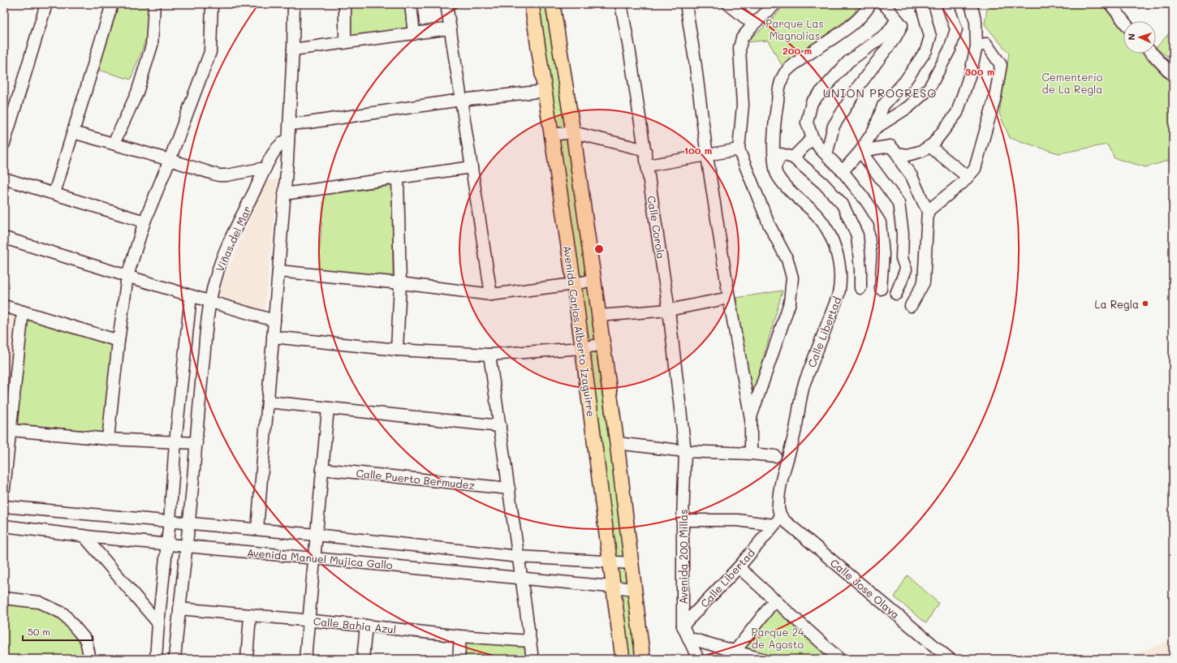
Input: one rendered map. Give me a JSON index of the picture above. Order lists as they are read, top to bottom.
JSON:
{
  "streets": {
    "main road": ["Avenida Carlos Alberto Izaguirre"],
    "street": [
      "Calle Corola",
      "Viñas del Mar",
      "Calle Libertad",
      "Calle Puerto Bermudez",
      "Avenida 200 Millas",
      "Avenida Manuel Mujica Gallo",
      "Calle Jose Olaya",
      "Calle Bahia Azul"
    ]
  },
  "crossings": [
    ["Calle Corola", "Avenida 200 Millas"],
    ["Viñas del Mar", "Avenida Manuel Mujica Gallo"],
    ["Viñas del Mar", "Calle Bahia Azul"],
    ["Avenida Carlos Alberto Izaguirre", "Avenida Manuel Mujica Gallo"],
    ["Calle Libertad", "Avenida 200 Millas"],
    ["Calle Libertad", "Calle Jose Olaya"]
  ],
  "districts": ["UNION PROGRESO"],
  "parks": ["Parque Las Magnolias", "Cementerio de La Regla", "Parque 24 de Agosto"],
  "places": ["La Regla"],
  "scale_bar": "50 m",
  "north": "left",
  "rings": ["200 m", "300 m", "100 m"]
}
